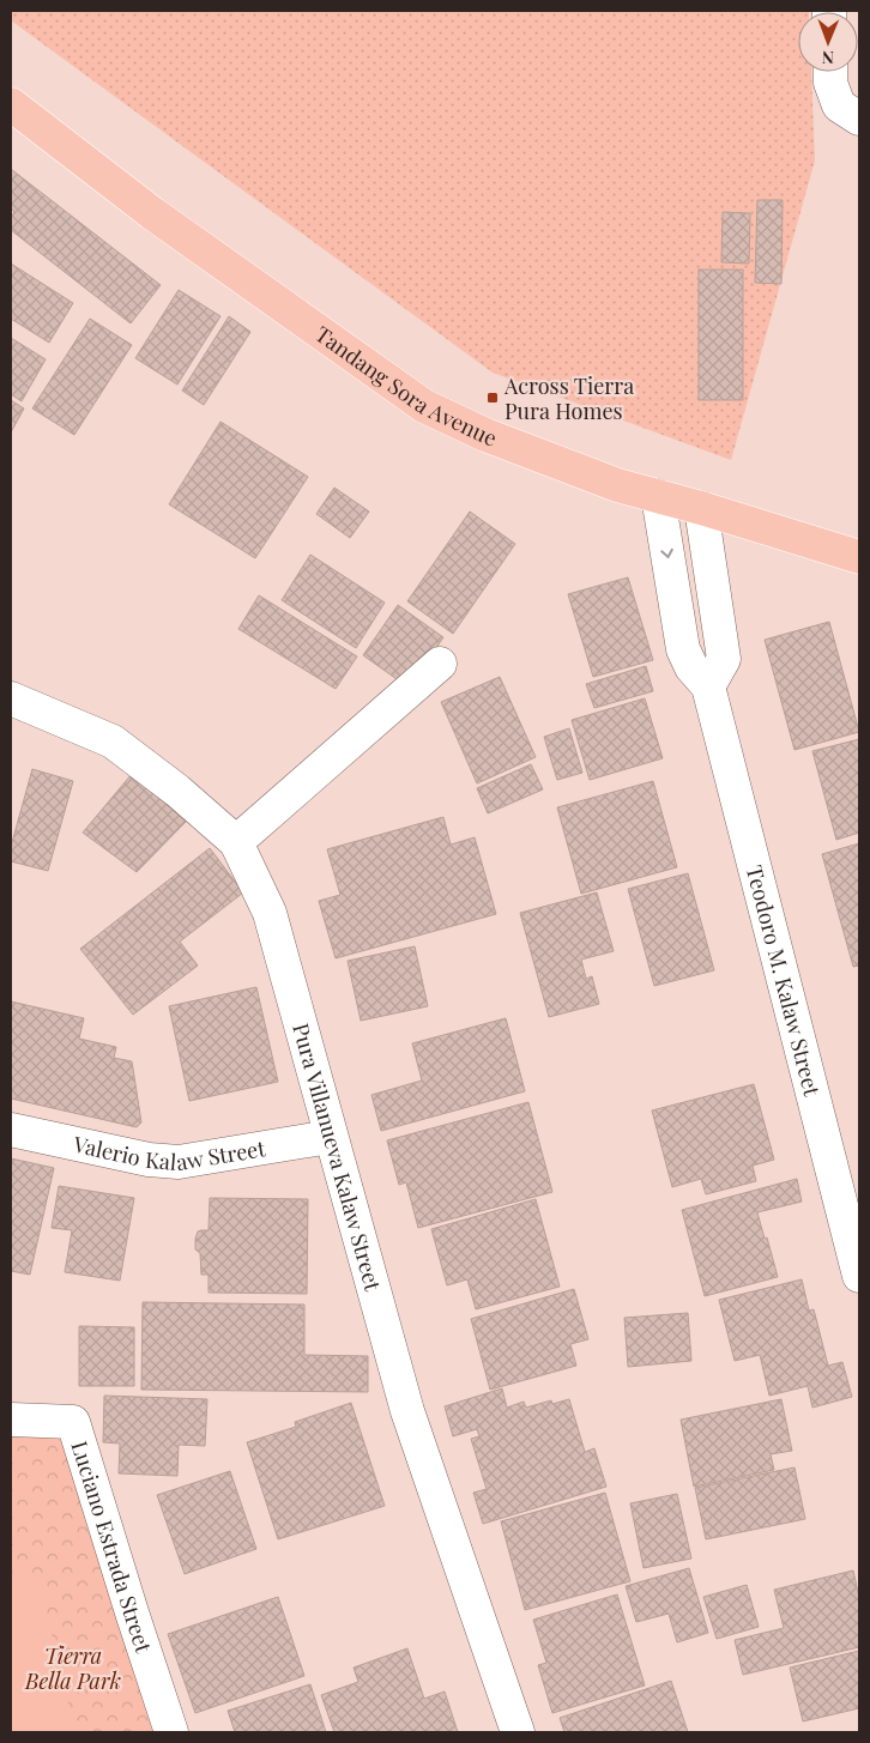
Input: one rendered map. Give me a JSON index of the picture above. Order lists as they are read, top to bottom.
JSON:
{
  "streets": {
    "main road": ["Tandang Sora Avenue"],
    "street": [
      "Teodoro M. Kalaw Street",
      "Valerio Kalaw Street",
      "Pura Villanueva Kalaw Street",
      "Luciano Estrada Street"
    ]
  },
  "crossings": [
    ["Tandang Sora Avenue", "Teodoro M. Kalaw Street"],
    ["Valerio Kalaw Street", "Pura Villanueva Kalaw Street"]
  ],
  "parks": ["Tierra Bella Park"],
  "places": {
    "transit": ["Across Tierra Pura Homes"]
  },
  "north": "bottom"
}
